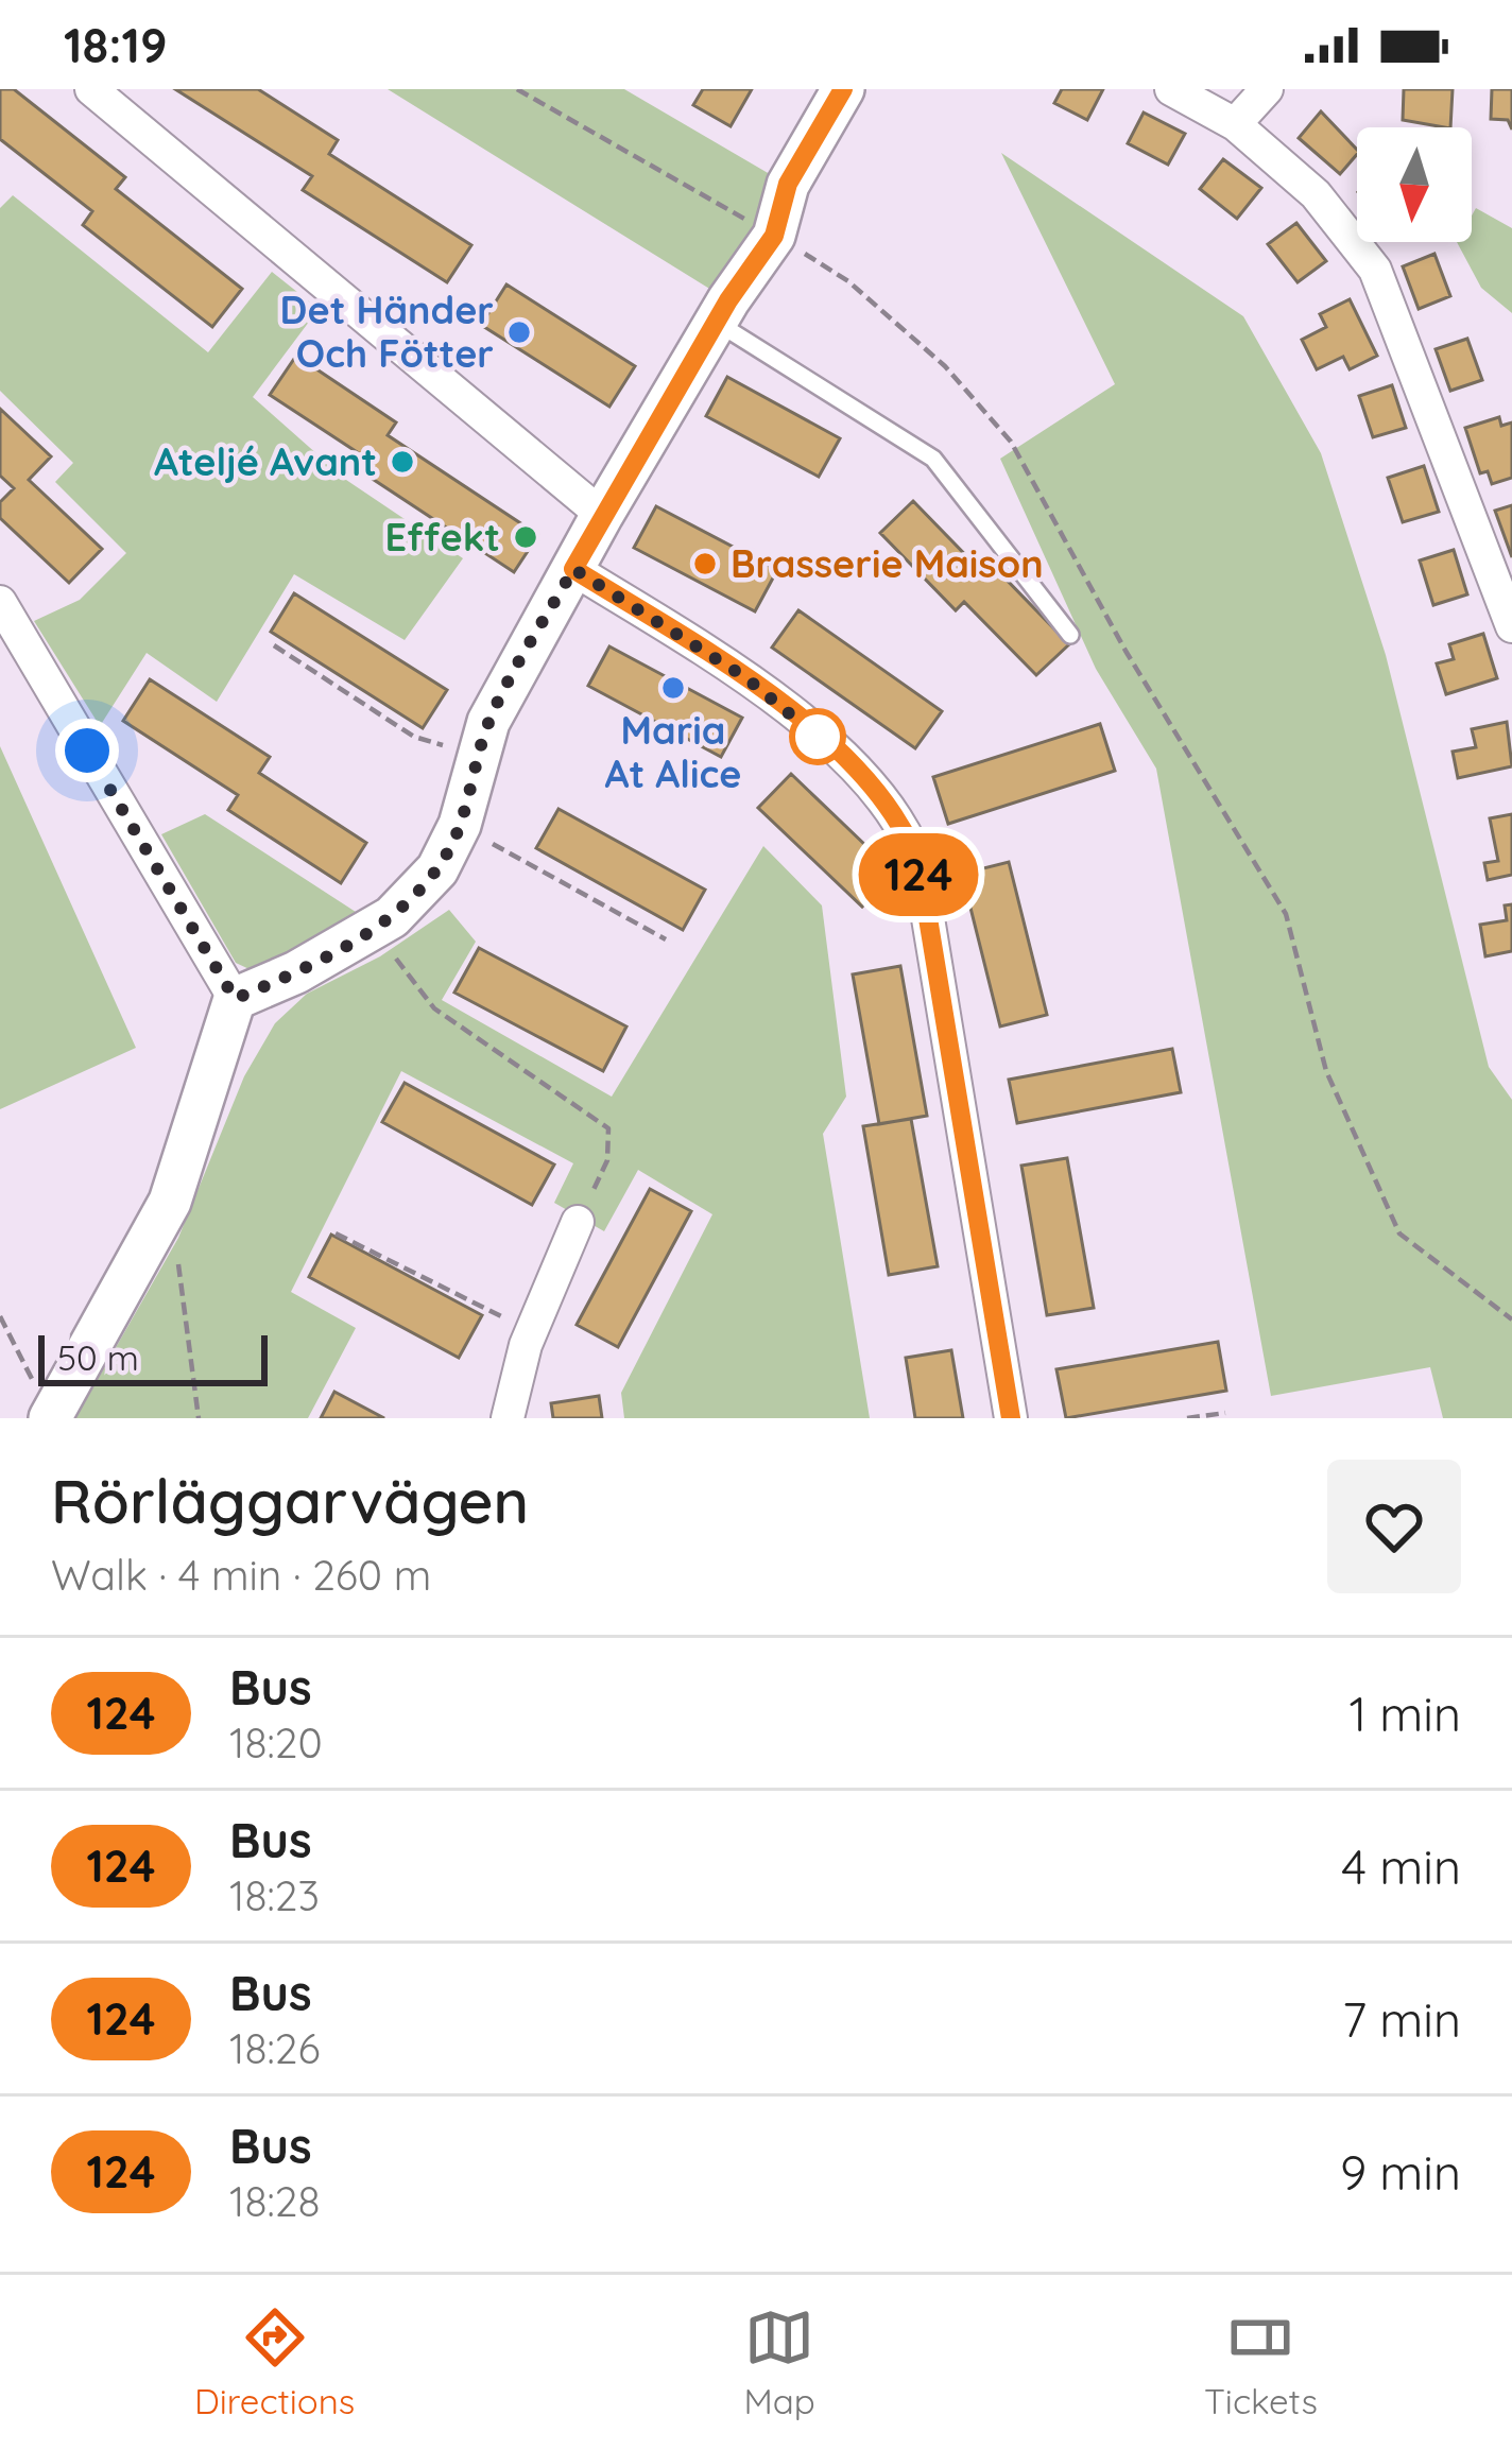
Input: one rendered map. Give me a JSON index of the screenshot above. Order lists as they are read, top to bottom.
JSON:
{
  "places": [
    "Det Händer Och Fötter",
    "Ateljé Avant",
    "Effekt",
    "Brasserie Maison",
    "Maria At Alice"
  ],
  "lines": ["bus line 124"],
  "scale_bar": "50 m",
  "north": "bottom",
  "page": {
    "status": "18:19",
    "on_map": "124",
    "scale": "50 m",
    "heading": ["Rörläggarvägen", "Walk · 4 min · 260 m"],
    "list": [
      {
        "mark": "124",
        "name": "Bus",
        "note": "18:20",
        "value": "1 min"
      },
      {
        "mark": "124",
        "name": "Bus",
        "note": "18:23",
        "value": "4 min"
      },
      {
        "mark": "124",
        "name": "Bus",
        "note": "18:26",
        "value": "7 min"
      },
      {
        "mark": "124",
        "name": "Bus",
        "note": "18:28",
        "value": "9 min"
      }
    ],
    "tabs": ["Directions", "Map", "Tickets"]
  }
}
